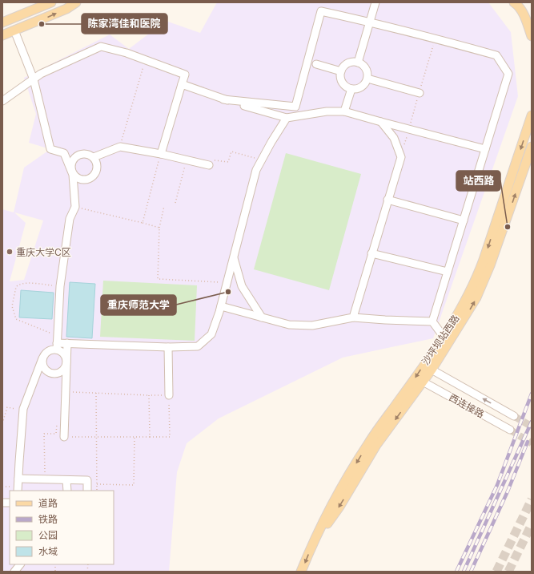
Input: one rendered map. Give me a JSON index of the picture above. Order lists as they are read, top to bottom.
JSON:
{
  "streets": {
    "main road": ["沙坪坝站西路"],
    "street": ["西连接路"]
  },
  "crossings": [
    ["沙坪坝站西路", "西连接路"]
  ],
  "places": [
    "陈家湾佳和医院",
    "站西路",
    "重庆大学C区",
    "重庆师范大学"
  ],
  "legend": [
    "道路",
    "铁路",
    "公园",
    "水域"
  ]
}
